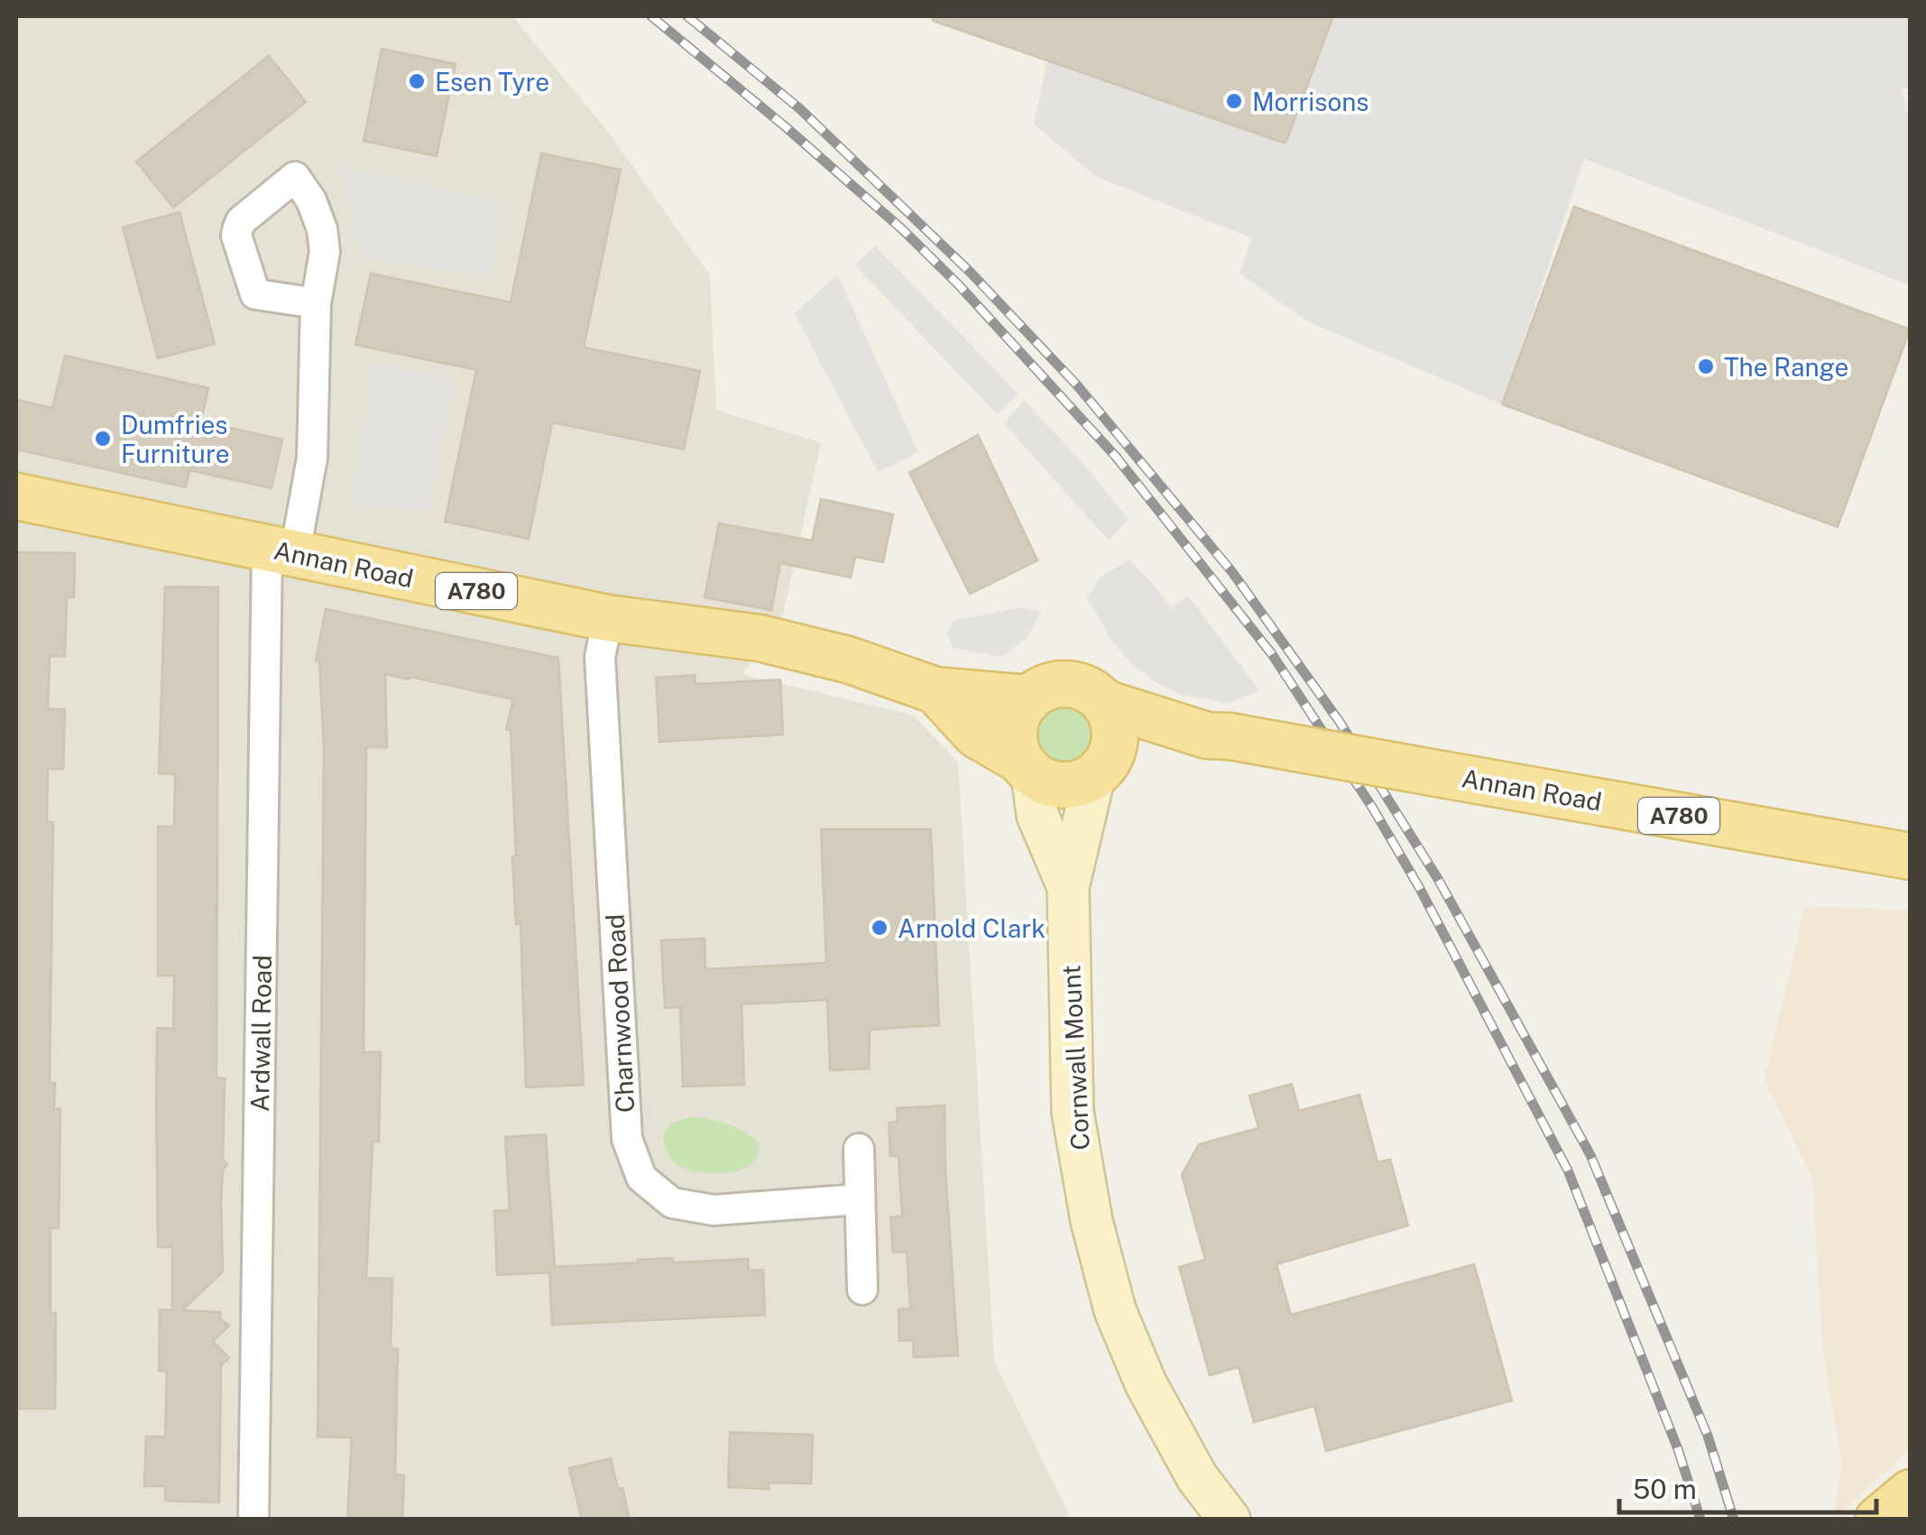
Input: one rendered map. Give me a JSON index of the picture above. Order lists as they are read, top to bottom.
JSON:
{
  "streets": {
    "main road": ["Annan Road", "A780"],
    "street": ["Charnwood Road", "Ardwall Road", "Cornwall Mount"]
  },
  "crossings": [
    ["Annan Road", "Charnwood Road"],
    ["Annan Road", "Ardwall Road"],
    ["Annan Road", "Cornwall Mount"]
  ],
  "places": [
    "Esen Tyre",
    "Morrisons",
    "The Range",
    "Dumfries Furniture",
    "Arnold Clark"
  ],
  "scale_bar": "50 m"
}
